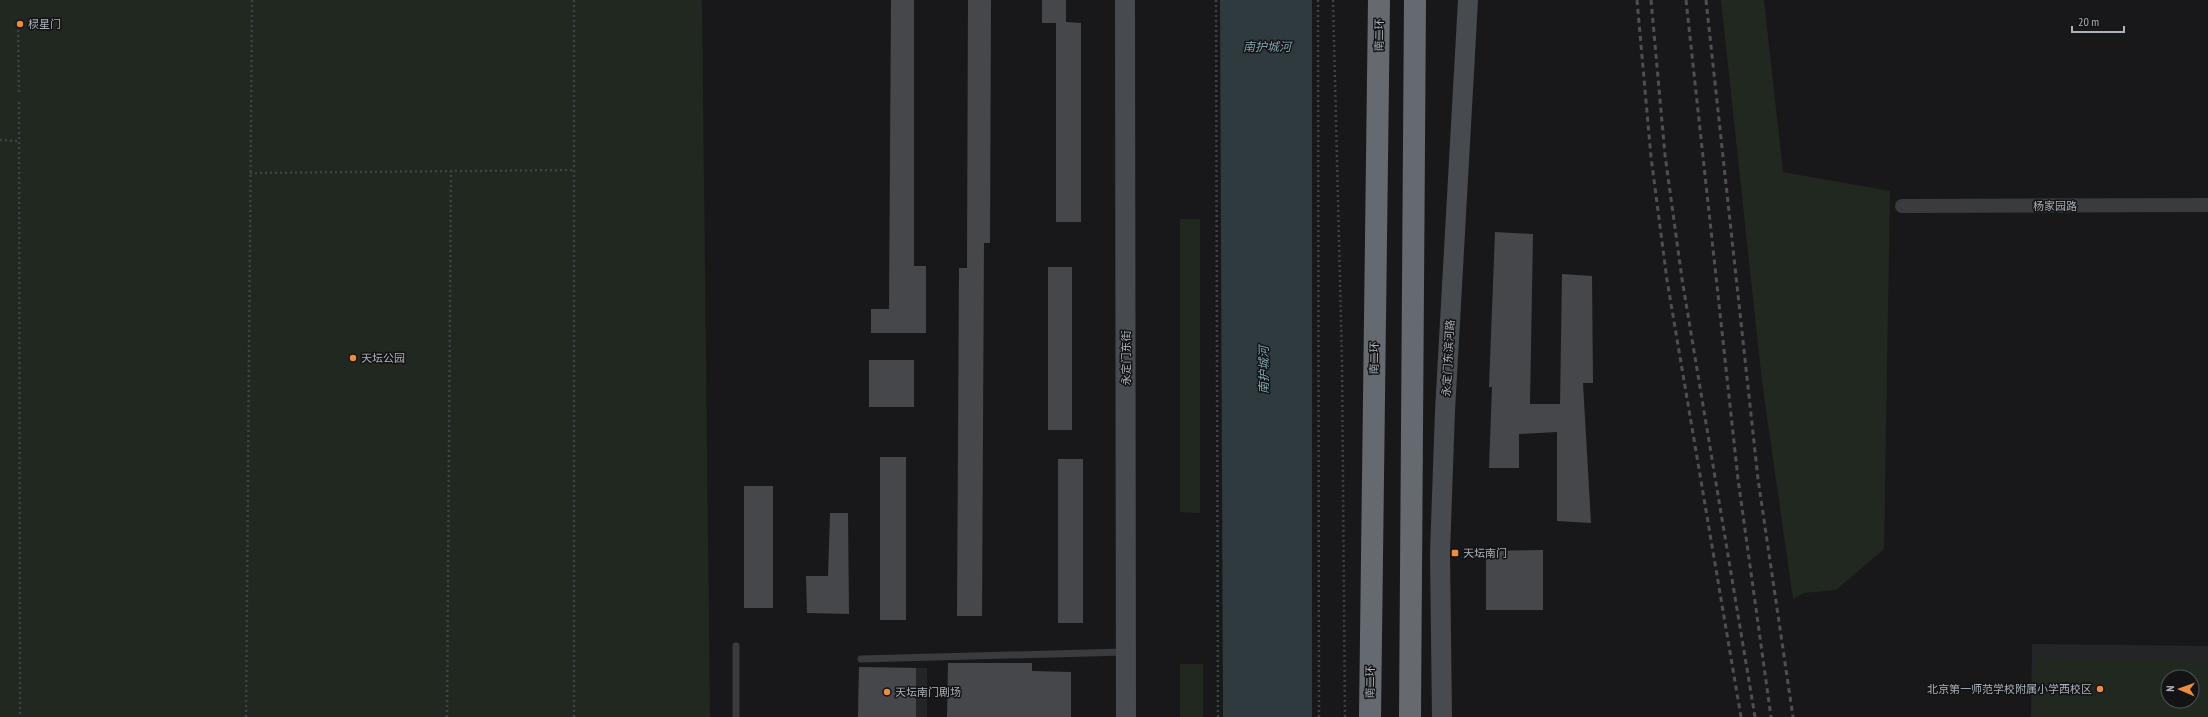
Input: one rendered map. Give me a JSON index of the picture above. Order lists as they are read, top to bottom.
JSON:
{
  "streets": {
    "highway": ["南二环"],
    "street": ["杨家园路", "永定门东街", "永定门东滨河路"]
  },
  "water": ["南护城河"],
  "places": {
    "other": [
      "棂星门",
      "天坛公园",
      "北京第一师范学校附属小学西校区",
      "天坛南门剧场"
    ],
    "transit": ["天坛南门"]
  },
  "scale_bar": "20 m",
  "north": "left"
}
